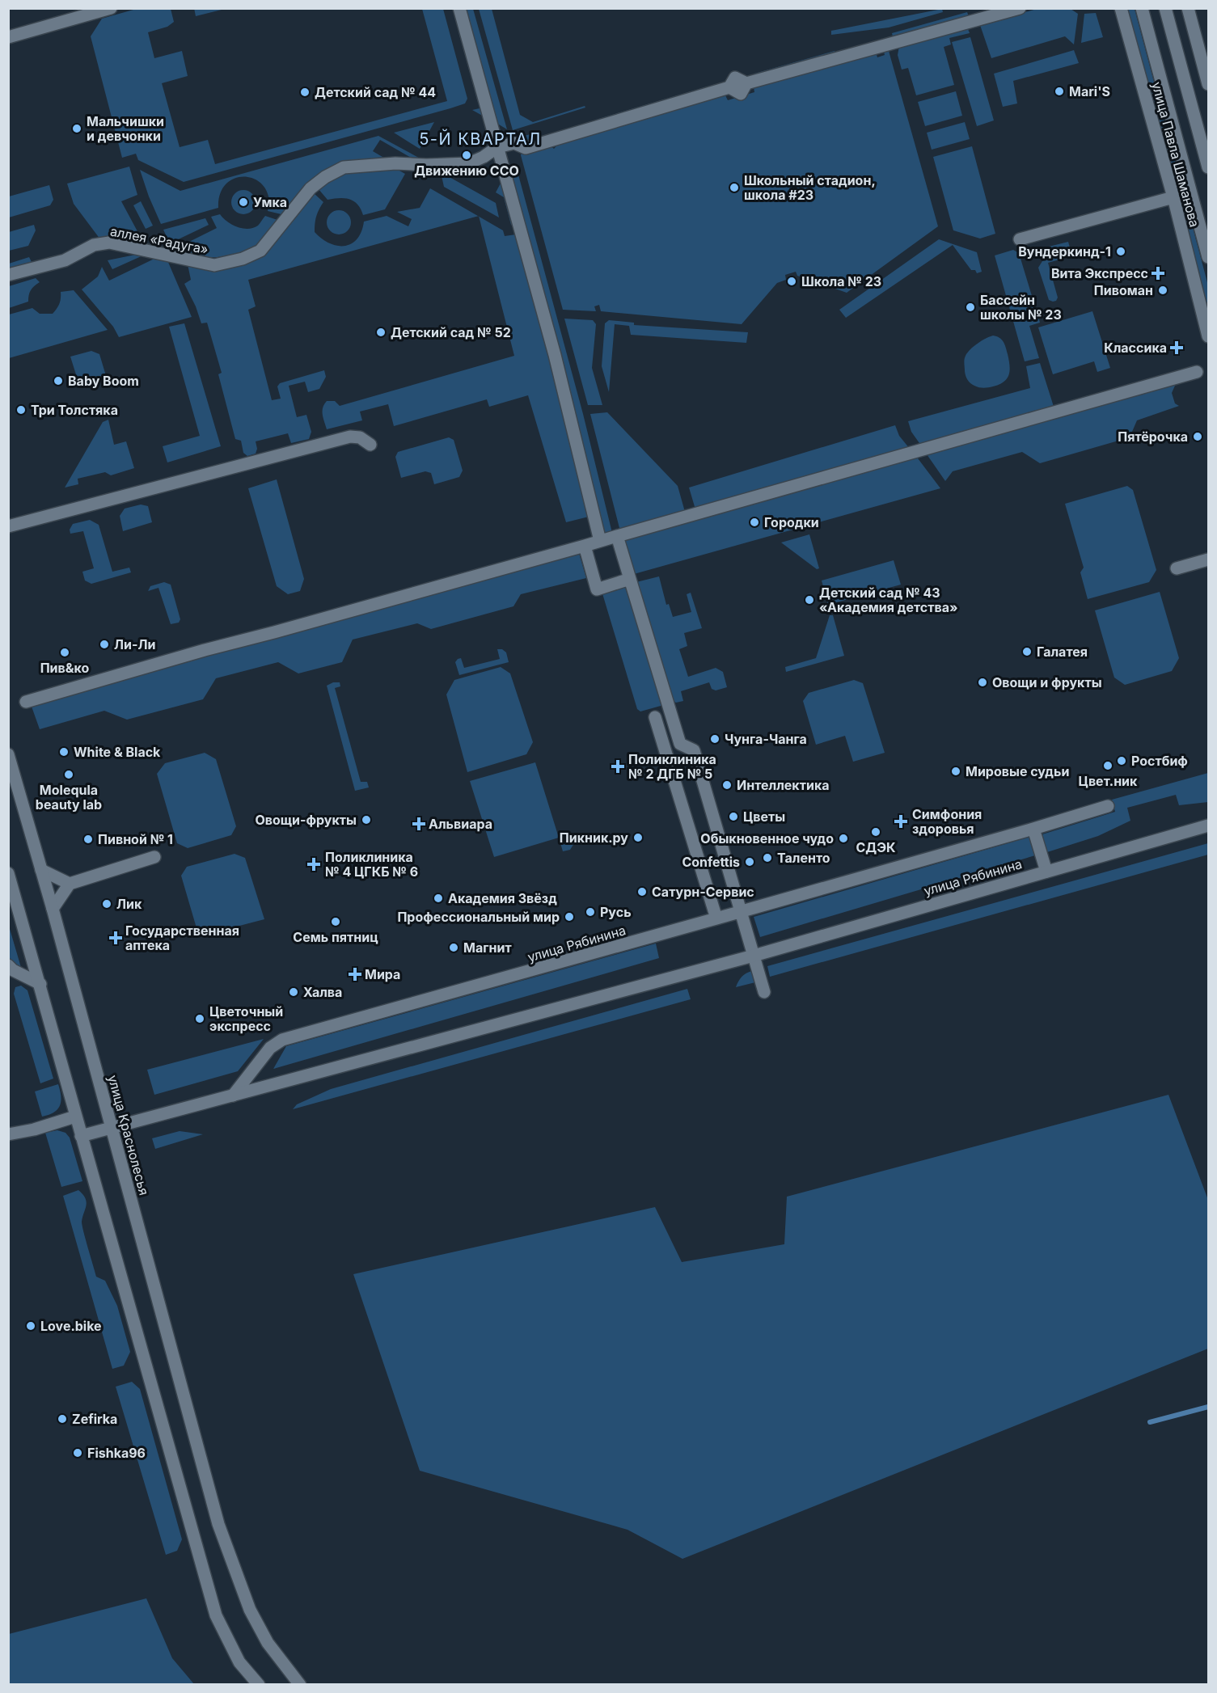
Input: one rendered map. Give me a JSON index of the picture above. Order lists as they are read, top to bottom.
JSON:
{
  "streets": {
    "street": [
      "улица Павла Шаманова",
      "аллея «Радуга»",
      "улица Рябинина",
      "улица Краснолесья"
    ]
  },
  "crossings": [
    ["улица Рябинина", "улица Краснолесья"]
  ],
  "districts": ["5-Й КВАРТАЛ"],
  "places": {
    "other": [
      "Mari'S",
      "Детский сад № 44",
      "Мальчишки и девчонки",
      "Движению ССО",
      "Школьный стадион, школа #23",
      "Умка",
      "Вундеркинд-1",
      "Школа № 23",
      "Пивоман",
      "Бассейн школы № 23",
      "Детский сад № 52",
      "Baby Boom",
      "Три Толстяка",
      "Пятёрочка",
      "Городки",
      "Детский сад № 43 «Академия детства»",
      "Ли-Ли",
      "Галатея",
      "Пив&ко",
      "Овощи и фрукты",
      "Чунга-Чанга",
      "White & Black",
      "Ростбиф",
      "Цвет.ник",
      "Мировые судьи",
      "Molequla beauty lab",
      "Интеллектика",
      "Цветы",
      "Овощи-фрукты",
      "СДЭК",
      "Пикник.ру",
      "Обыкновенное чудо",
      "Пивной № 1",
      "Таленто",
      "Confettis",
      "Сатурн-Сервис",
      "Академия Звёзд",
      "Лик",
      "Русь",
      "Профессиональный мир",
      "Семь пятниц",
      "Магнит",
      "Халва",
      "Цветочный экспресс",
      "Love.bike",
      "Zefirka",
      "Fishka96"
    ],
    "health": [
      "Вита Экспресс",
      "Классика",
      "Поликлиника № 2 ДГБ № 5",
      "Симфония здоровья",
      "Альвиара",
      "Поликлиника № 4 ЦГКБ № 6",
      "Государственная аптека",
      "Мира"
    ]
  }
}
